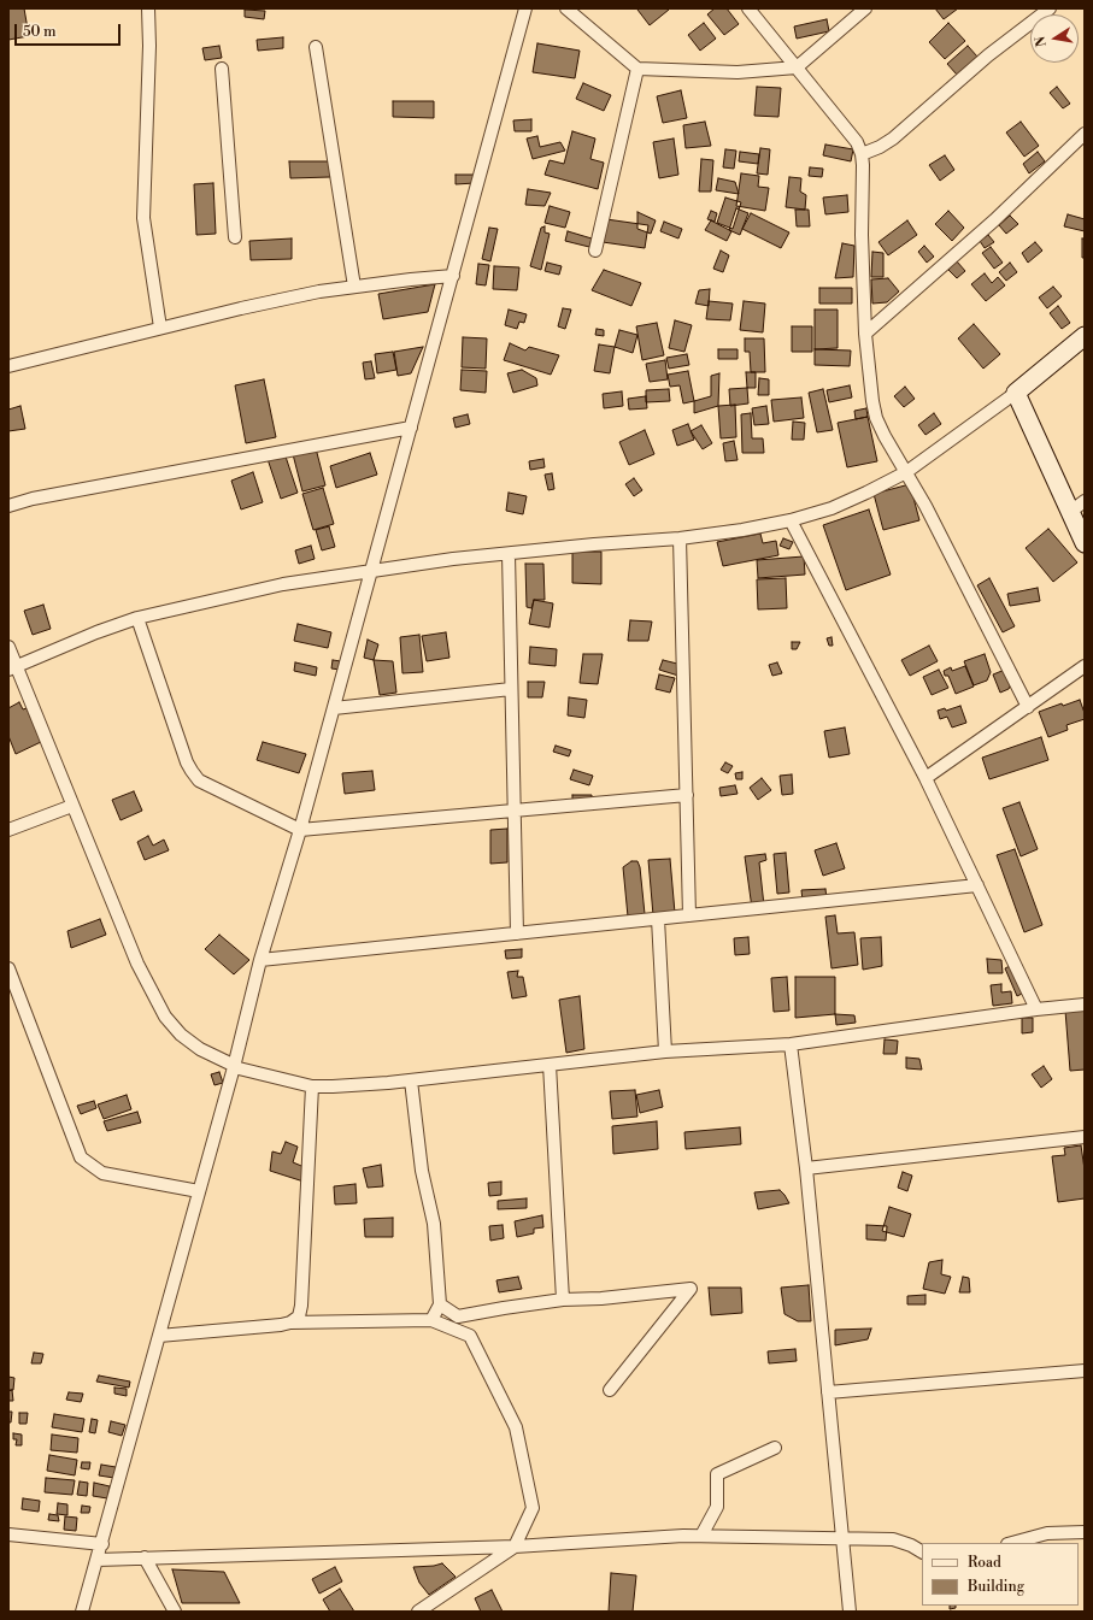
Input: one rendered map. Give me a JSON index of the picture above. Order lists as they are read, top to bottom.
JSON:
{
  "legend": ["Road", "Building"],
  "scale_bar": "50 m",
  "north": "left"
}
